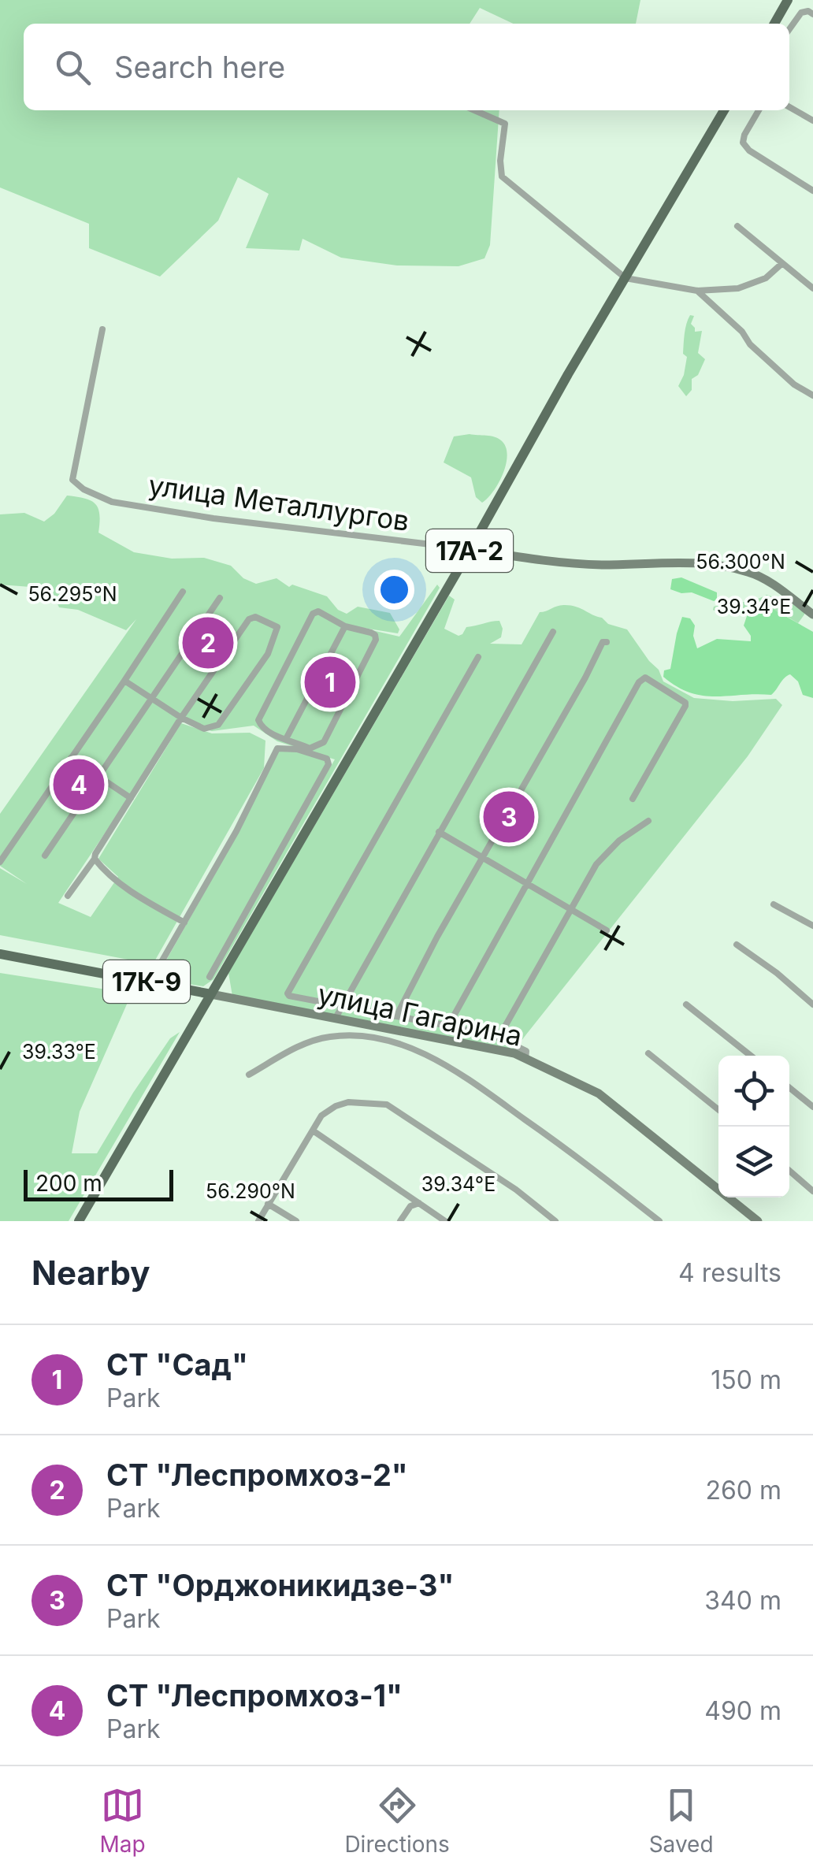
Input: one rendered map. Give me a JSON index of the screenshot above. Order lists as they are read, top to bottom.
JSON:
{
  "streets": {
    "main road": [
      "улица Металлургов",
      "17А-2",
      "17К-9",
      "улица Гагарина"
    ]
  },
  "crossings": [
    ["улица Металлургов", "17А-2"],
    ["17А-2", "17К-9"],
    ["17А-2", "улица Гагарина"],
    ["17К-9", "улица Гагарина"]
  ],
  "scale_bar": "200 m",
  "page": {
    "search": "Search here",
    "pins": [
      "2",
      "1",
      "4",
      "3"
    ],
    "scale": "200 m",
    "heading": ["Nearby", "4 results"],
    "list": [
      {
        "mark": "1",
        "name": "СТ \"Сад\"",
        "note": "Park",
        "value": "150 m"
      },
      {
        "mark": "2",
        "name": "СТ \"Леспромхоз-2\"",
        "note": "Park",
        "value": "260 m"
      },
      {
        "mark": "3",
        "name": "СТ \"Орджоникидзе-3\"",
        "note": "Park",
        "value": "340 m"
      },
      {
        "mark": "4",
        "name": "СТ \"Леспромхоз-1\"",
        "note": "Park",
        "value": "490 m"
      }
    ],
    "nav": ["Map", "Directions", "Saved"]
  },
  "coordinates": [
    "56.300°N",
    "56.295°N",
    "39.34°E",
    "39.33°E",
    "56.290°N"
  ]
}
